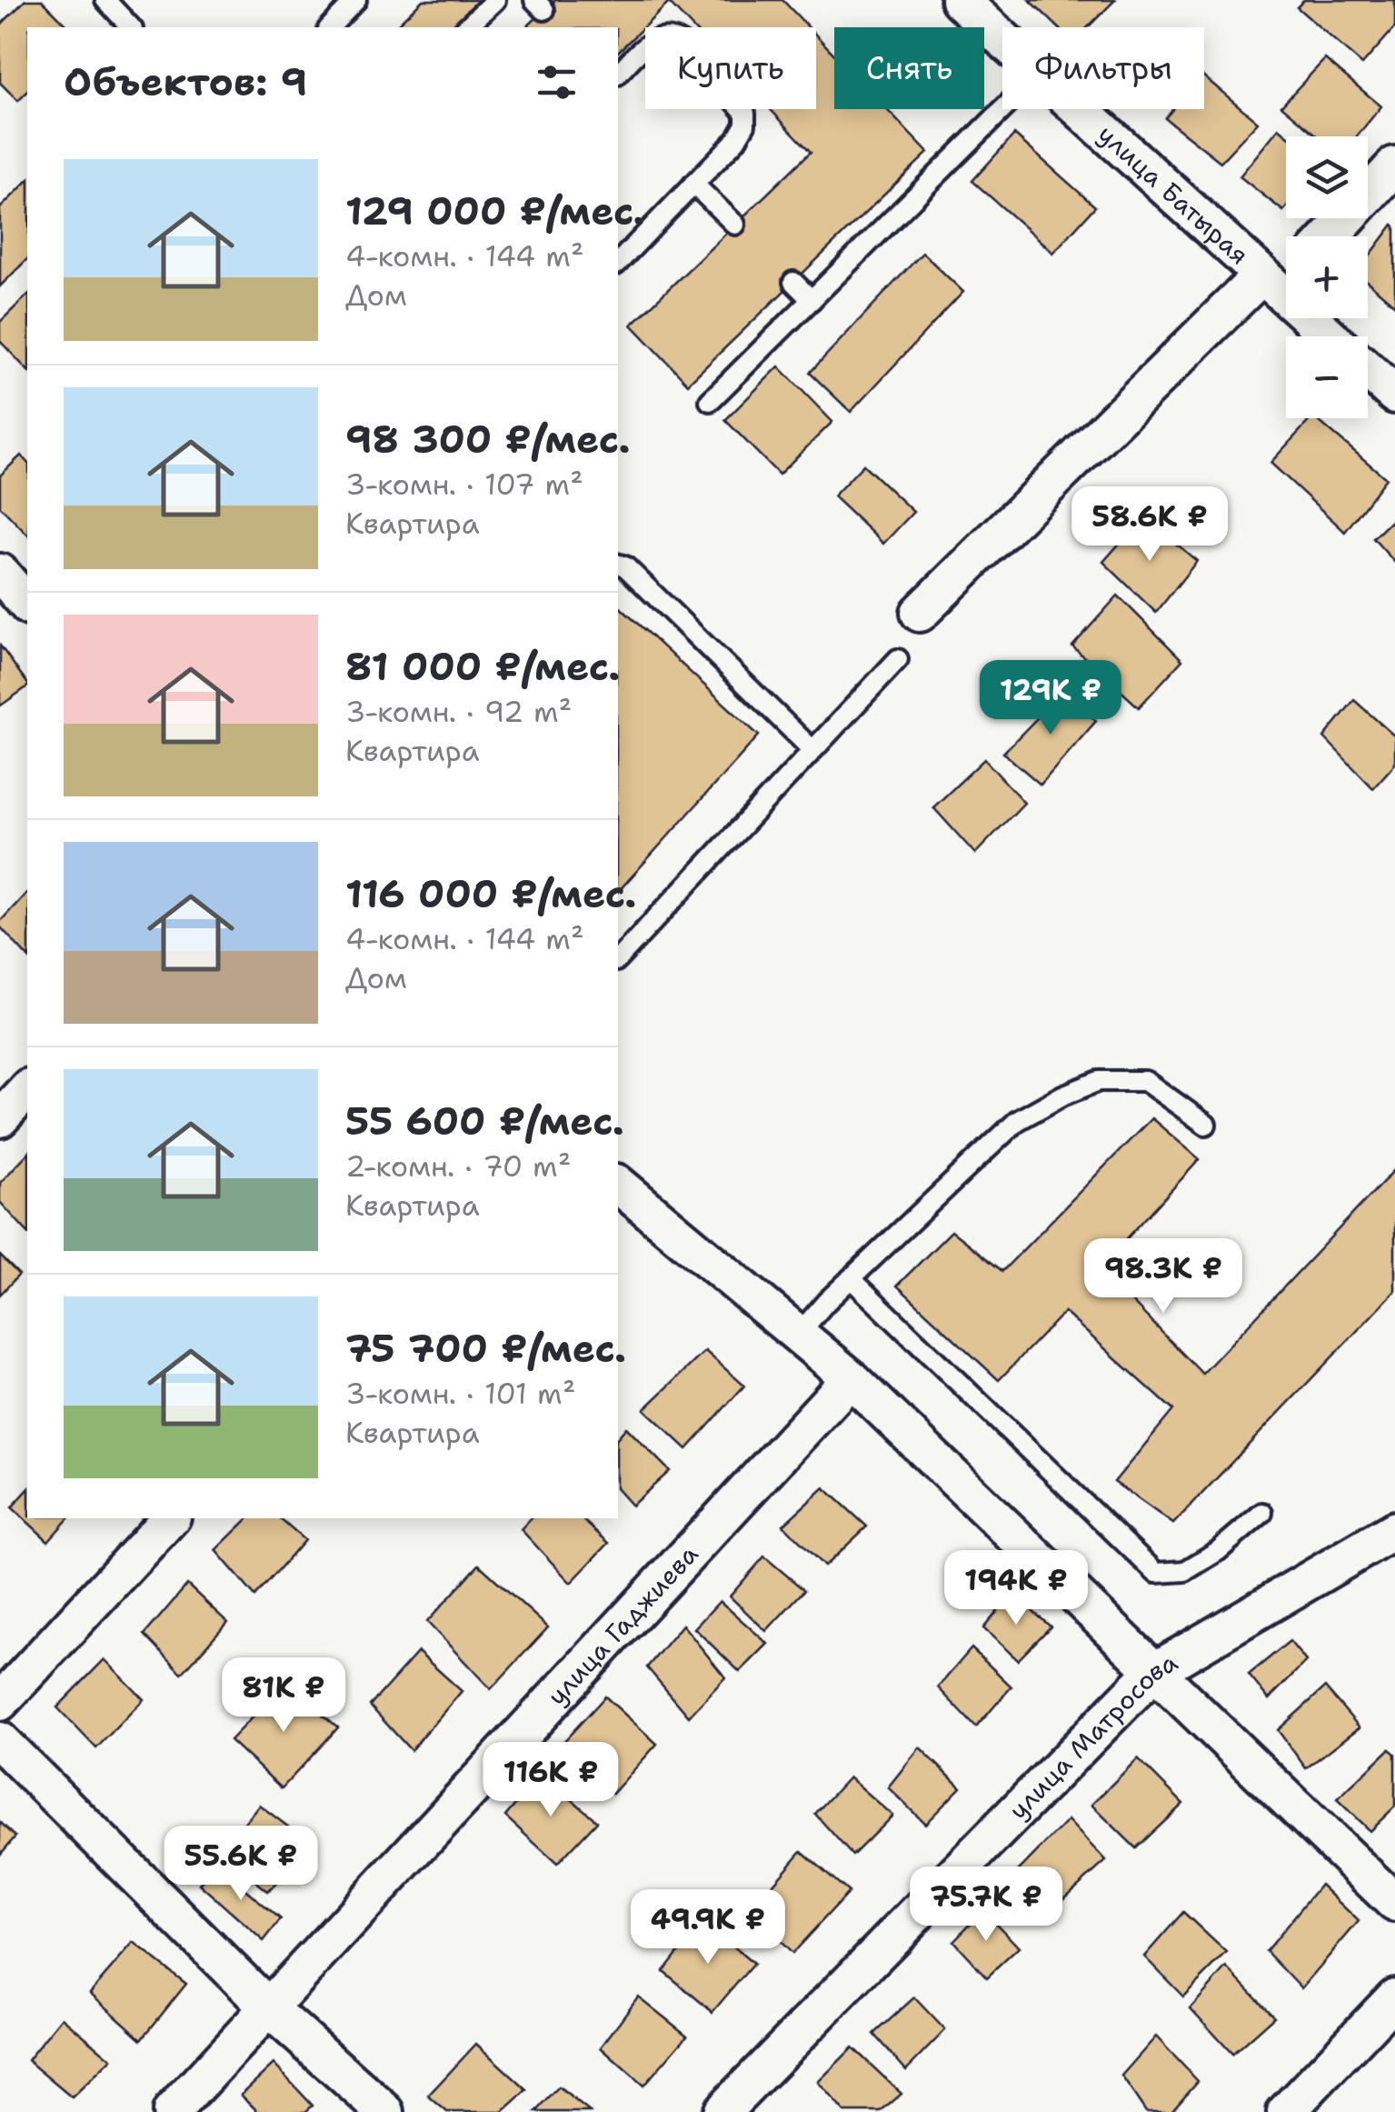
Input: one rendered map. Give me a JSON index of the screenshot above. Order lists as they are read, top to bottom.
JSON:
{
  "streets": {
    "street": ["улица Батырая", "улица Гаджиева", "улица Матросова"]
  },
  "page": {
    "chip": ["Купить", "Снять", "Фильтры"],
    "heading": "Объектов: 9",
    "map_buttons": ["+", "−"],
    "list": [
      {
        "name": "129 000 ₽/мес.",
        "note": "4-комн. · 144 m² · Дом"
      },
      {
        "name": "98 300 ₽/мес.",
        "note": "3-комн. · 107 m² · Квартира"
      },
      {
        "name": "81 000 ₽/мес.",
        "note": "3-комн. · 92 m² · Квартира"
      },
      {
        "name": "116 000 ₽/мес.",
        "note": "4-комн. · 144 m² · Дом"
      },
      {
        "name": "55 600 ₽/мес.",
        "note": "2-комн. · 70 m² · Квартира"
      },
      {
        "name": "75 700 ₽/мес.",
        "note": "3-комн. · 101 m² · Квартира"
      }
    ],
    "price": [
      "58.6K ₽",
      "129K ₽",
      "98.3K ₽",
      "194K ₽",
      "81K ₽",
      "116K ₽",
      "55.6K ₽",
      "75.7K ₽",
      "49.9K ₽"
    ]
  }
}
